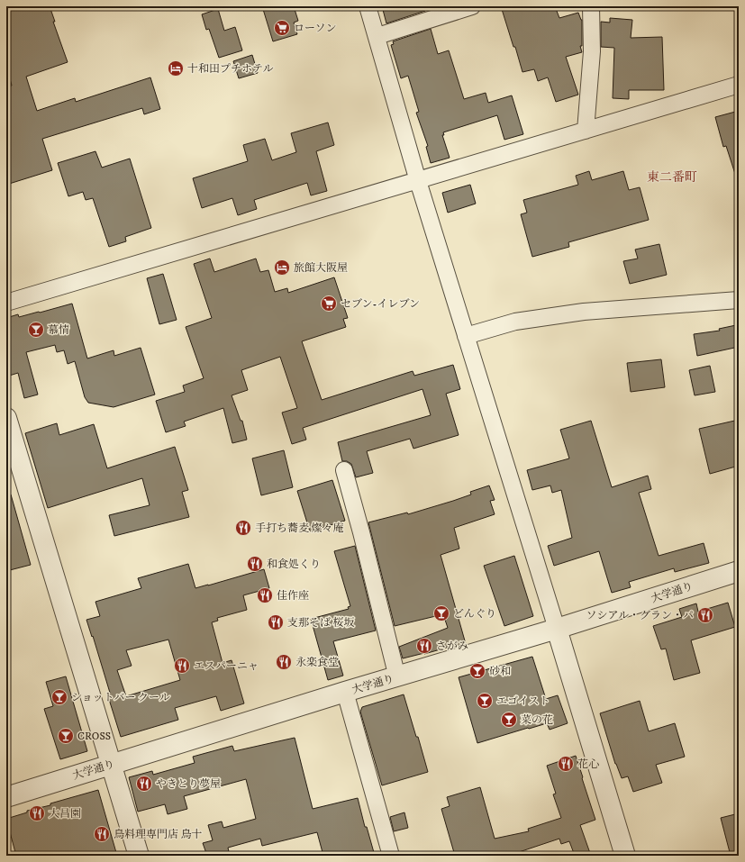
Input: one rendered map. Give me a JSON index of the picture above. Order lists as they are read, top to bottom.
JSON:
{
  "streets": {
    "street": ["大学通り"]
  },
  "districts": ["東二番町"],
  "places": {
    "supermarket": ["ローソン", "セブン-イレブン"],
    "hotel": ["十和田プチホテル", "旅館大阪屋"],
    "bar": [
      "慕情",
      "どんぐり",
      "砂和",
      "ショットバー クール",
      "エゴイスト",
      "菜の花",
      "CROSS"
    ],
    "restaurant": [
      "手打ち蕎麦 燦々庵",
      "和食処くり",
      "佳作座",
      "ソシアル・グラン・パ",
      "支那そば 桜坂",
      "さがみ",
      "永楽食堂",
      "エスパーニャ",
      "花心",
      "やきとり夢屋",
      "大昌園",
      "鳥料理専門店 鳥十"
    ]
  }
}
